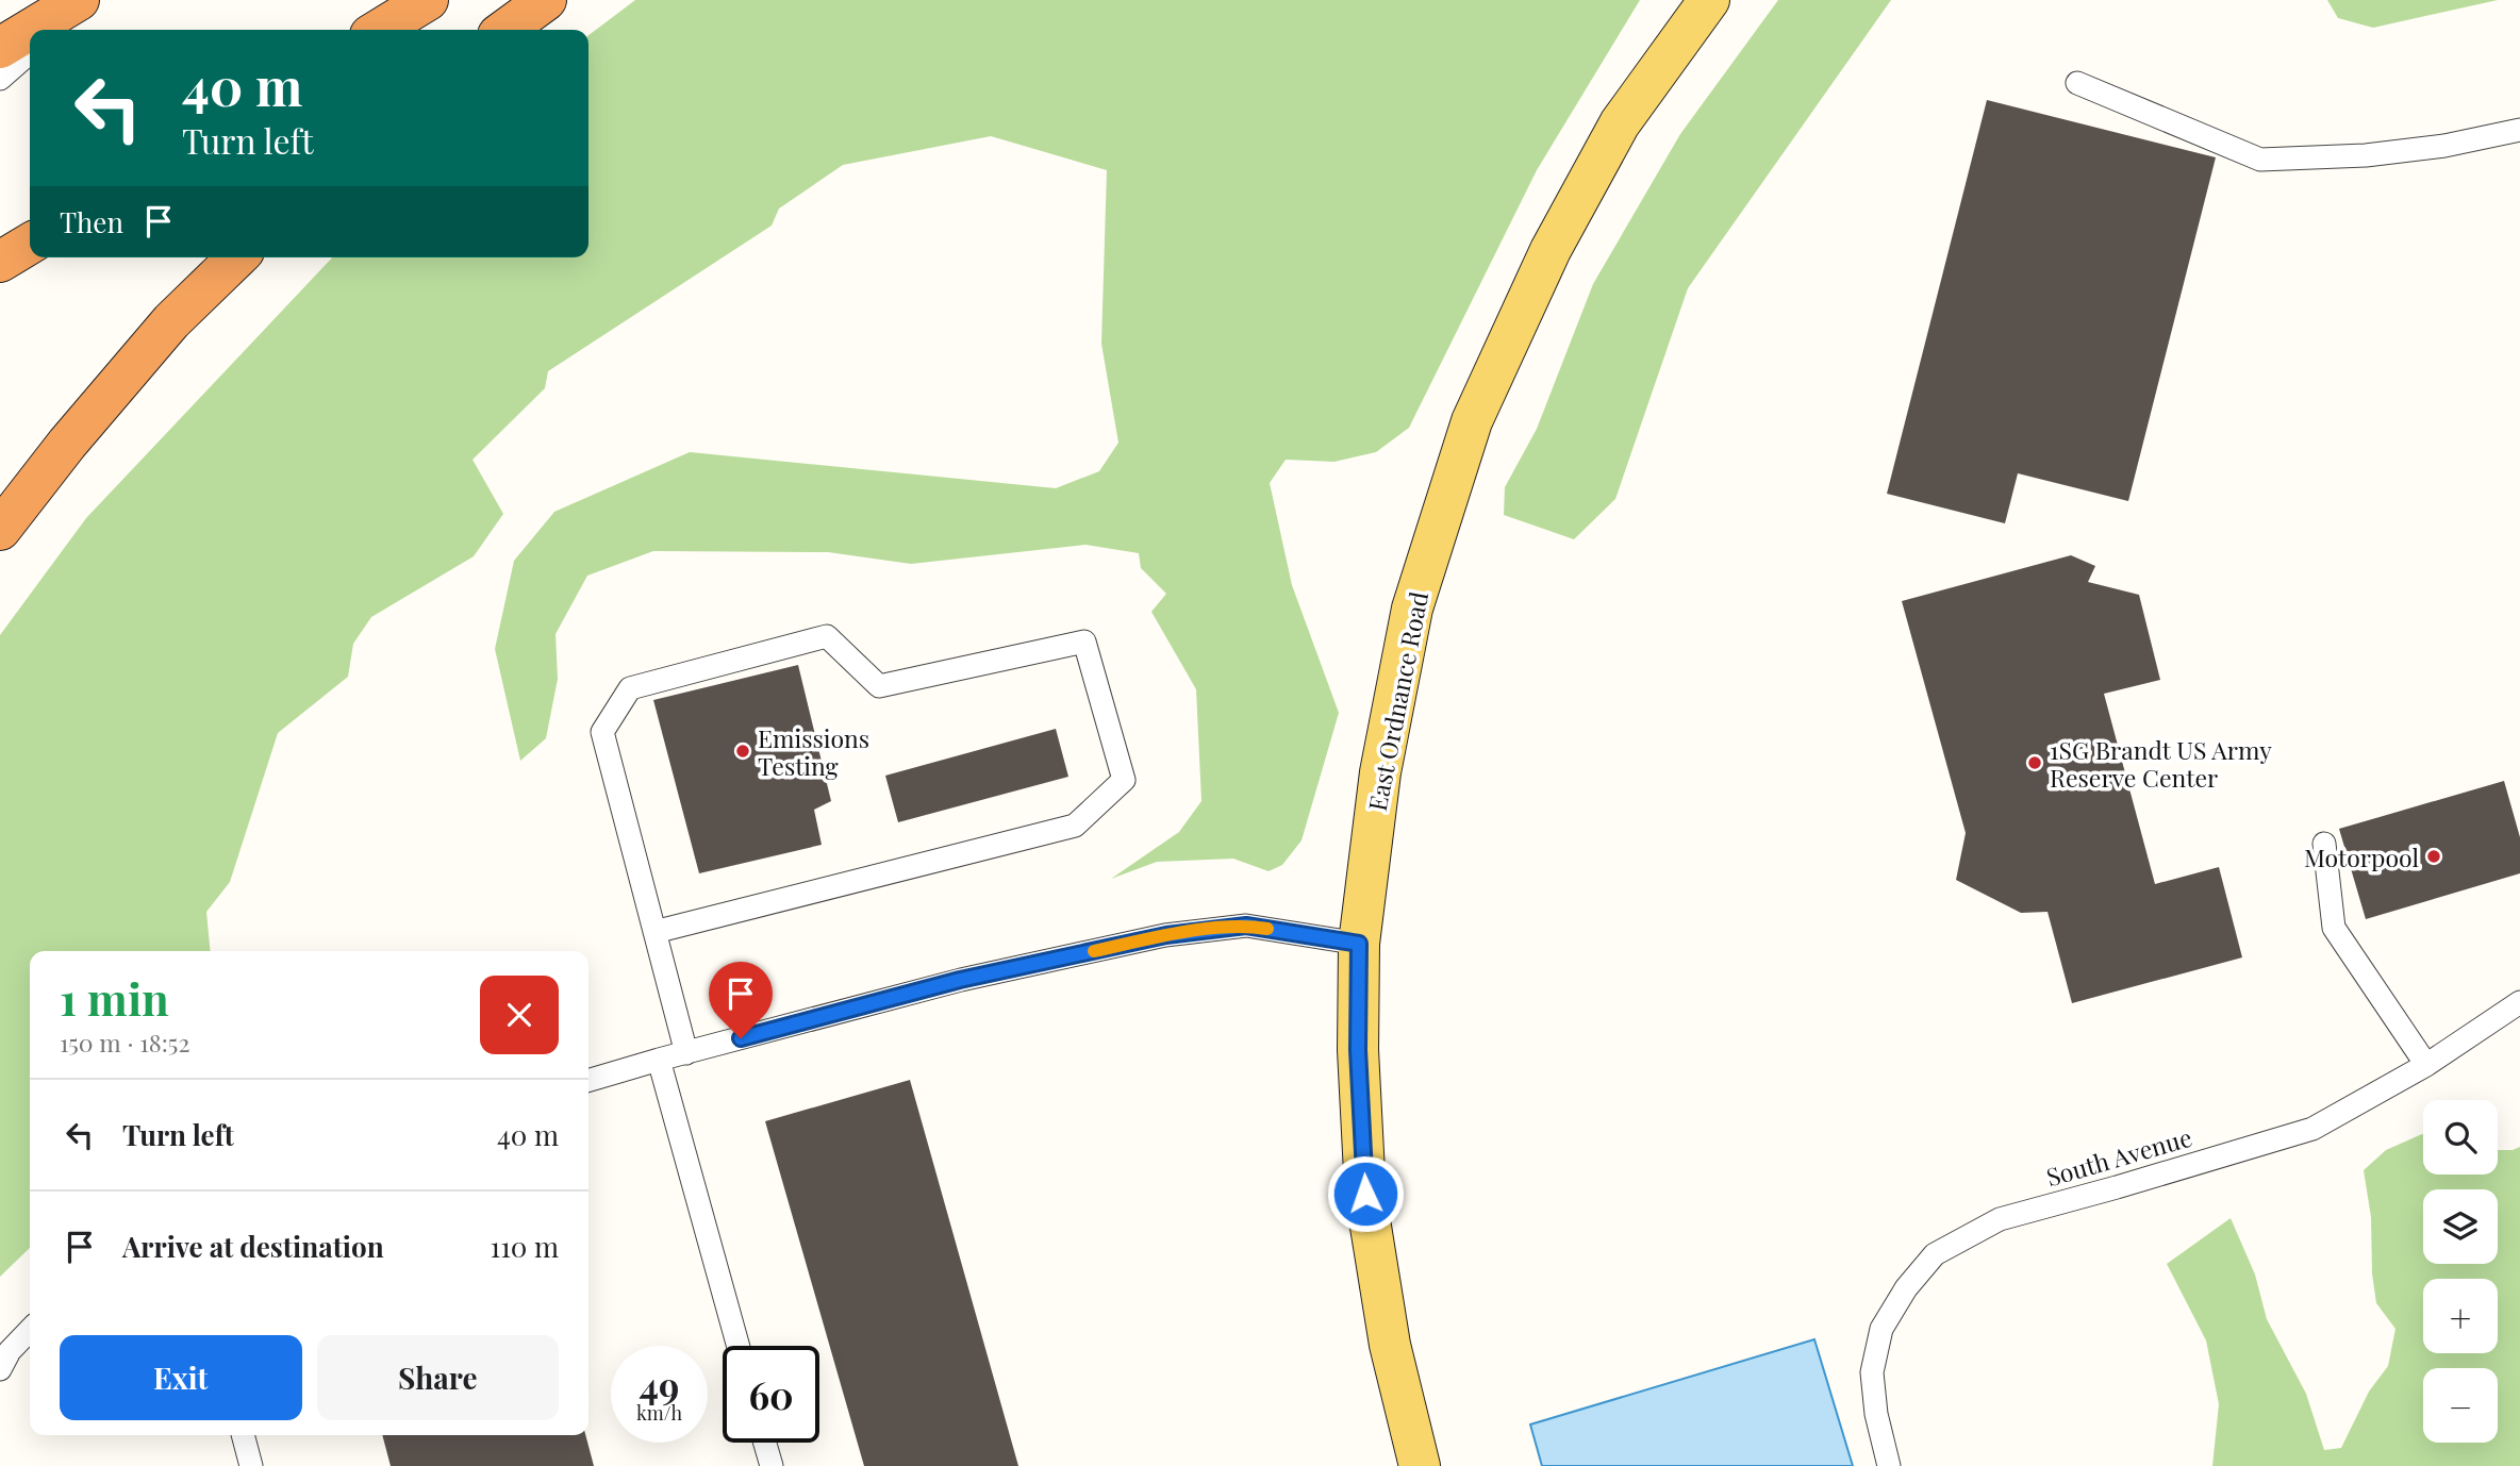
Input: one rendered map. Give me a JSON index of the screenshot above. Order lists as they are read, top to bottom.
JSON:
{
  "streets": {
    "main road": ["East Ordnance Road"],
    "lane": ["South Avenue"]
  },
  "places": ["Emissions Testing", "1SG Brandt US Army Reserve Center", "Motorpool"],
  "page": {
    "turn": ["40 m", "Turn left"],
    "then": "Then",
    "heading": ["1 min", "150 m · 18:52"],
    "list": [
      {
        "name": "Turn left",
        "value": "40 m"
      },
      {
        "name": "Arrive at destination",
        "value": "110 m"
      }
    ],
    "map_buttons": ["+", "−"],
    "buttons": ["Exit", "Share"],
    "speed": "49 km/h",
    "limit": "60"
  }
}
